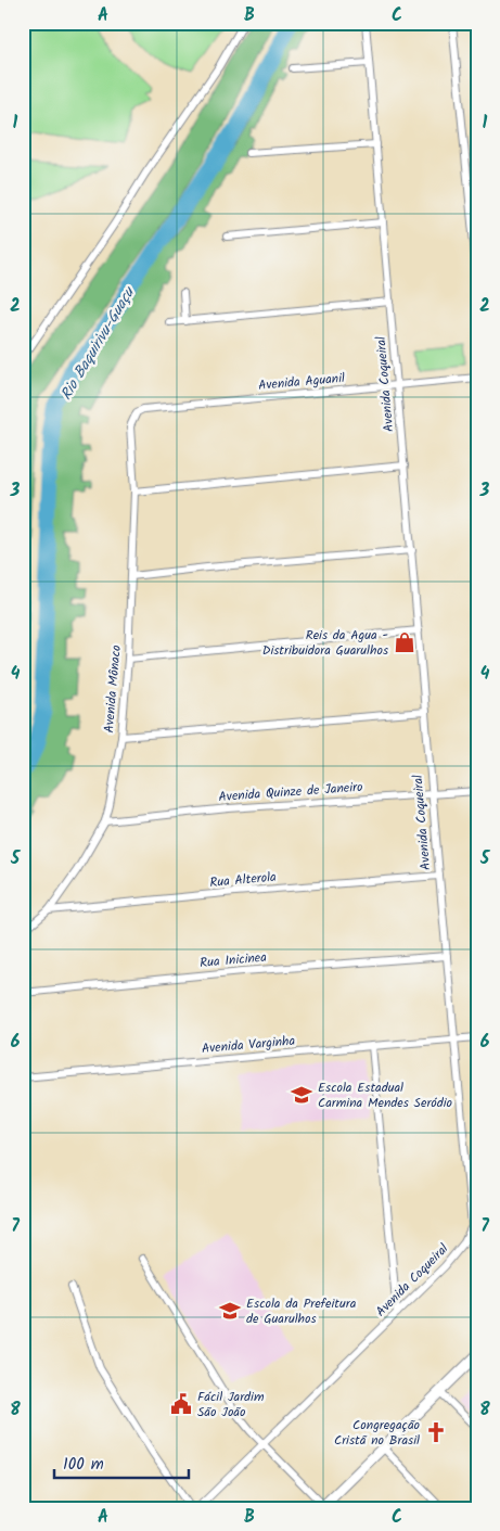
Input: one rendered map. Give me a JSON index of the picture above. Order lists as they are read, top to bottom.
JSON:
{
  "streets": {
    "street": [
      "Avenida Aguanil",
      "Avenida Coqueiral",
      "Avenida Mônaco",
      "Avenida Quinze de Janeiro",
      "Rua Alterola",
      "Rua Inicinea",
      "Avenida Varginha"
    ]
  },
  "crossings": [
    ["Avenida Aguanil", "Avenida Coqueiral"],
    ["Avenida Aguanil", "Avenida Mônaco"],
    ["Avenida Coqueiral", "Avenida Quinze de Janeiro"],
    ["Avenida Coqueiral", "Rua Alterola"],
    ["Avenida Coqueiral", "Rua Inicinea"],
    ["Avenida Coqueiral", "Avenida Varginha"],
    ["Avenida Mônaco", "Avenida Quinze de Janeiro"],
    ["Avenida Mônaco", "Rua Alterola"]
  ],
  "water": ["Rio Baquirivu-Guaçu"],
  "places": {
    "shop": ["Reis da Agua - Distribuidora Guarulhos"],
    "school or university": ["Escola Estadual Carmina Mendes Seródio", "Escola da Prefeitura de Guarulhos"],
    "public building": ["Fácil Jardim São João"],
    "church": ["Congregação Cristã no Brasil"]
  },
  "scale_bar": "100 m",
  "grid": {
    "columns": ["A", "B", "C"],
    "rows": [
      "1",
      "2",
      "3",
      "4",
      "5",
      "6",
      "7",
      "8"
    ]
  }
}
